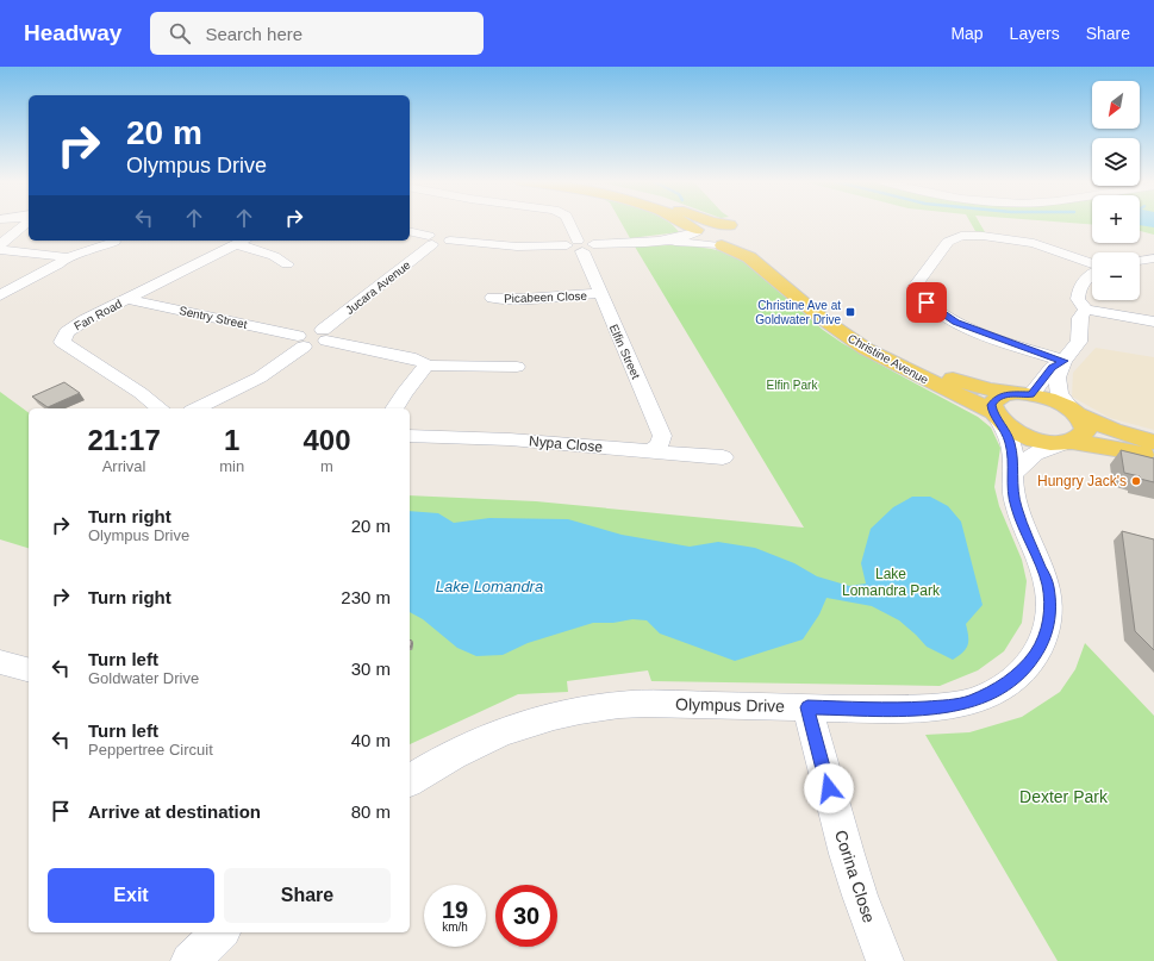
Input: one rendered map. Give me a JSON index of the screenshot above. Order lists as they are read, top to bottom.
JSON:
{
  "streets": {
    "main road": ["Christine Avenue"],
    "street": [
      "Jucara Avenue",
      "Picabeen Close",
      "Fan Road",
      "Sentry Street",
      "Elfin Street",
      "Nypa Close",
      "Olympus Drive",
      "Corina Close"
    ]
  },
  "crossings": [
    ["Picabeen Close", "Elfin Street"],
    ["Fan Road", "Sentry Street"],
    ["Elfin Street", "Nypa Close"],
    ["Christine Avenue", "Olympus Drive"],
    ["Olympus Drive", "Corina Close"]
  ],
  "water": ["Lake Lomandra"],
  "parks": ["Elfin Park", "Lake Lomandra Park", "Dexter Park"],
  "places": {
    "transit": ["Christine Ave at Goldwater Drive"],
    "other": ["Hungry Jack's"]
  },
  "north": "bottom left",
  "page": {
    "header": "Headway",
    "search": "Search here",
    "nav": ["Map", "Layers", "Share"],
    "map_buttons": ["+", "−"],
    "turn": ["20 m", "Olympus Drive"],
    "eta": [
      "21:17",
      "Arrival",
      "1",
      "min",
      "400",
      "m"
    ],
    "list": [
      {
        "name": "Turn right",
        "note": "Olympus Drive",
        "value": "20 m"
      },
      {
        "name": "Turn right",
        "value": "230 m"
      },
      {
        "name": "Turn left",
        "note": "Goldwater Drive",
        "value": "30 m"
      },
      {
        "name": "Turn left",
        "note": "Peppertree Circuit",
        "value": "40 m"
      },
      {
        "name": "Arrive at destination",
        "value": "80 m"
      }
    ],
    "buttons": ["Exit", "Share"],
    "speed": "19 km/h",
    "limit": "30"
  }
}
